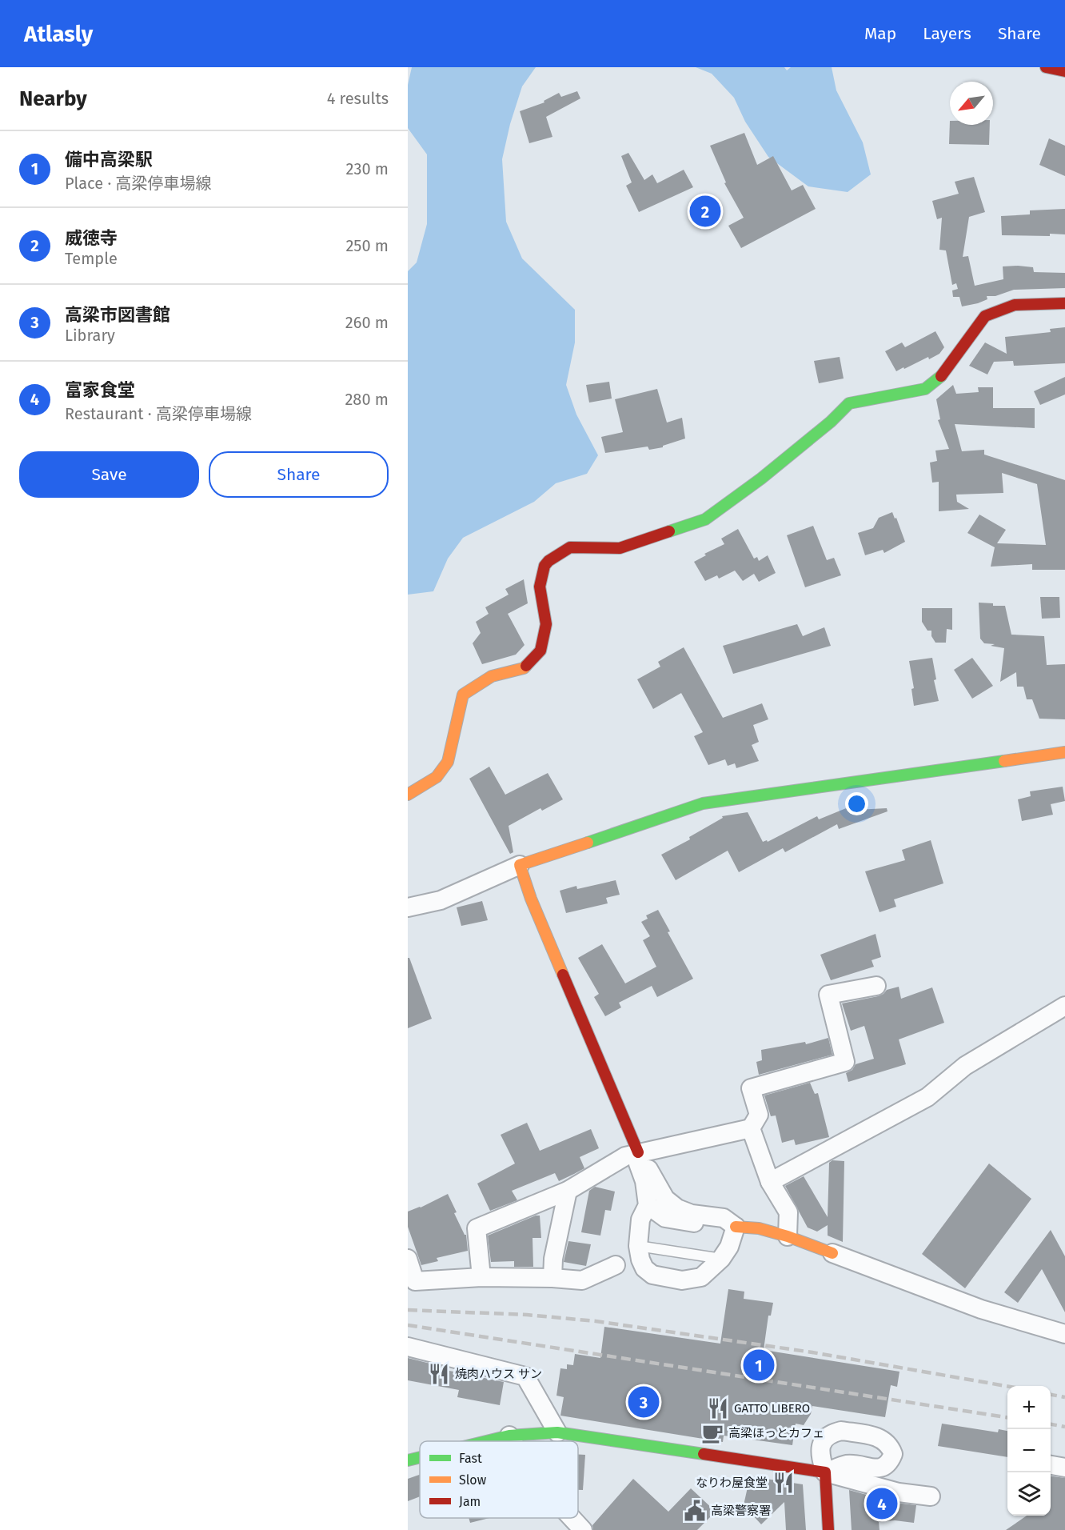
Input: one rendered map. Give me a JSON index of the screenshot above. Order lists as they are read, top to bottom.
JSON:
{
  "places": {
    "restaurant": ["焼肉ハウス サン", "GATTO LIBERO", "なりわ屋食堂"],
    "cafe": ["高梁ほっとカフェ"],
    "public building": ["高梁警察署"]
  },
  "legend": ["Fast", "Slow", "Jam"],
  "north": "bottom left",
  "page": {
    "header": "Atlasly",
    "nav": ["Map", "Layers", "Share"],
    "heading": ["Nearby", "4 results"],
    "list": [
      {
        "mark": "1",
        "name": "備中高梁駅",
        "note": "Place · 高梁停車場線",
        "value": "230 m"
      },
      {
        "mark": "2",
        "name": "威徳寺",
        "note": "Temple",
        "value": "250 m"
      },
      {
        "mark": "3",
        "name": "高梁市図書館",
        "note": "Library",
        "value": "260 m"
      },
      {
        "mark": "4",
        "name": "富家食堂",
        "note": "Restaurant · 高梁停車場線",
        "value": "280 m"
      }
    ],
    "pins": [
      "2",
      "1",
      "3",
      "4"
    ],
    "buttons": ["Save", "Share"],
    "map_buttons": ["+", "−"]
  }
}
